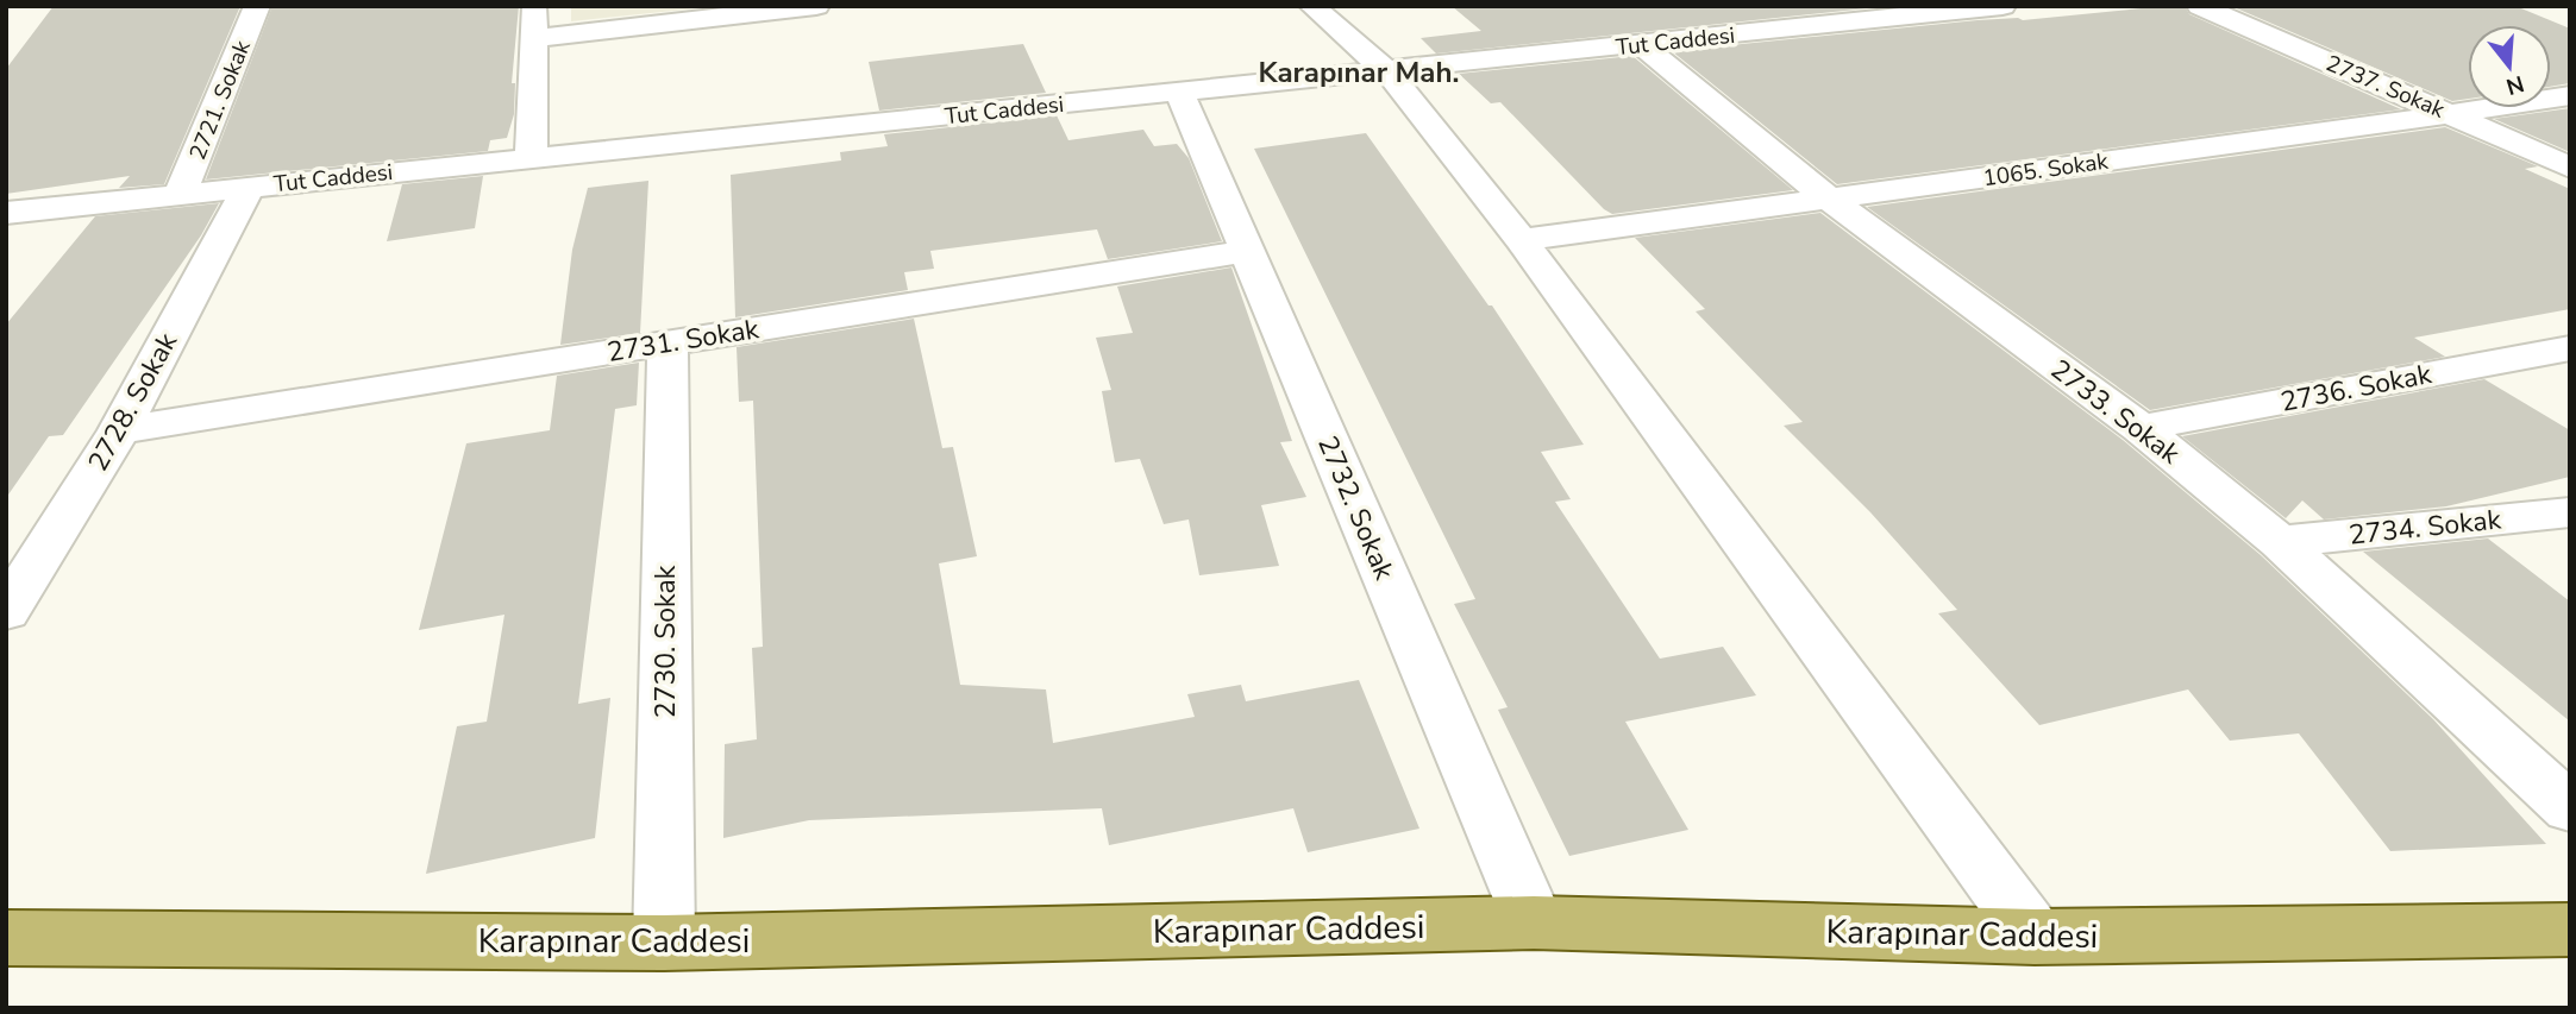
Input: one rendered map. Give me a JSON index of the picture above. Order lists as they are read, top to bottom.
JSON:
{
  "streets": {
    "main road": ["Karapınar Caddesi"],
    "street": [
      "Tut Caddesi",
      "2737. Sokak",
      "2721. Sokak",
      "1065. Sokak",
      "2731. Sokak",
      "2736. Sokak",
      "2728. Sokak",
      "2733. Sokak",
      "2732. Sokak",
      "2734. Sokak",
      "2730. Sokak"
    ]
  },
  "crossings": [
    ["Tut Caddesi", "2721. Sokak"],
    ["Tut Caddesi", "2728. Sokak"],
    ["Tut Caddesi", "2733. Sokak"],
    ["Tut Caddesi", "2732. Sokak"],
    ["2737. Sokak", "1065. Sokak"],
    ["1065. Sokak", "2733. Sokak"],
    ["2731. Sokak", "2728. Sokak"],
    ["2731. Sokak", "2732. Sokak"],
    ["2731. Sokak", "2730. Sokak"],
    ["2736. Sokak", "2733. Sokak"],
    ["2733. Sokak", "2734. Sokak"],
    ["2732. Sokak", "Karapınar Caddesi"],
    ["2730. Sokak", "Karapınar Caddesi"]
  ],
  "districts": ["Karapınar Mah."],
  "north": "bottom"
}
